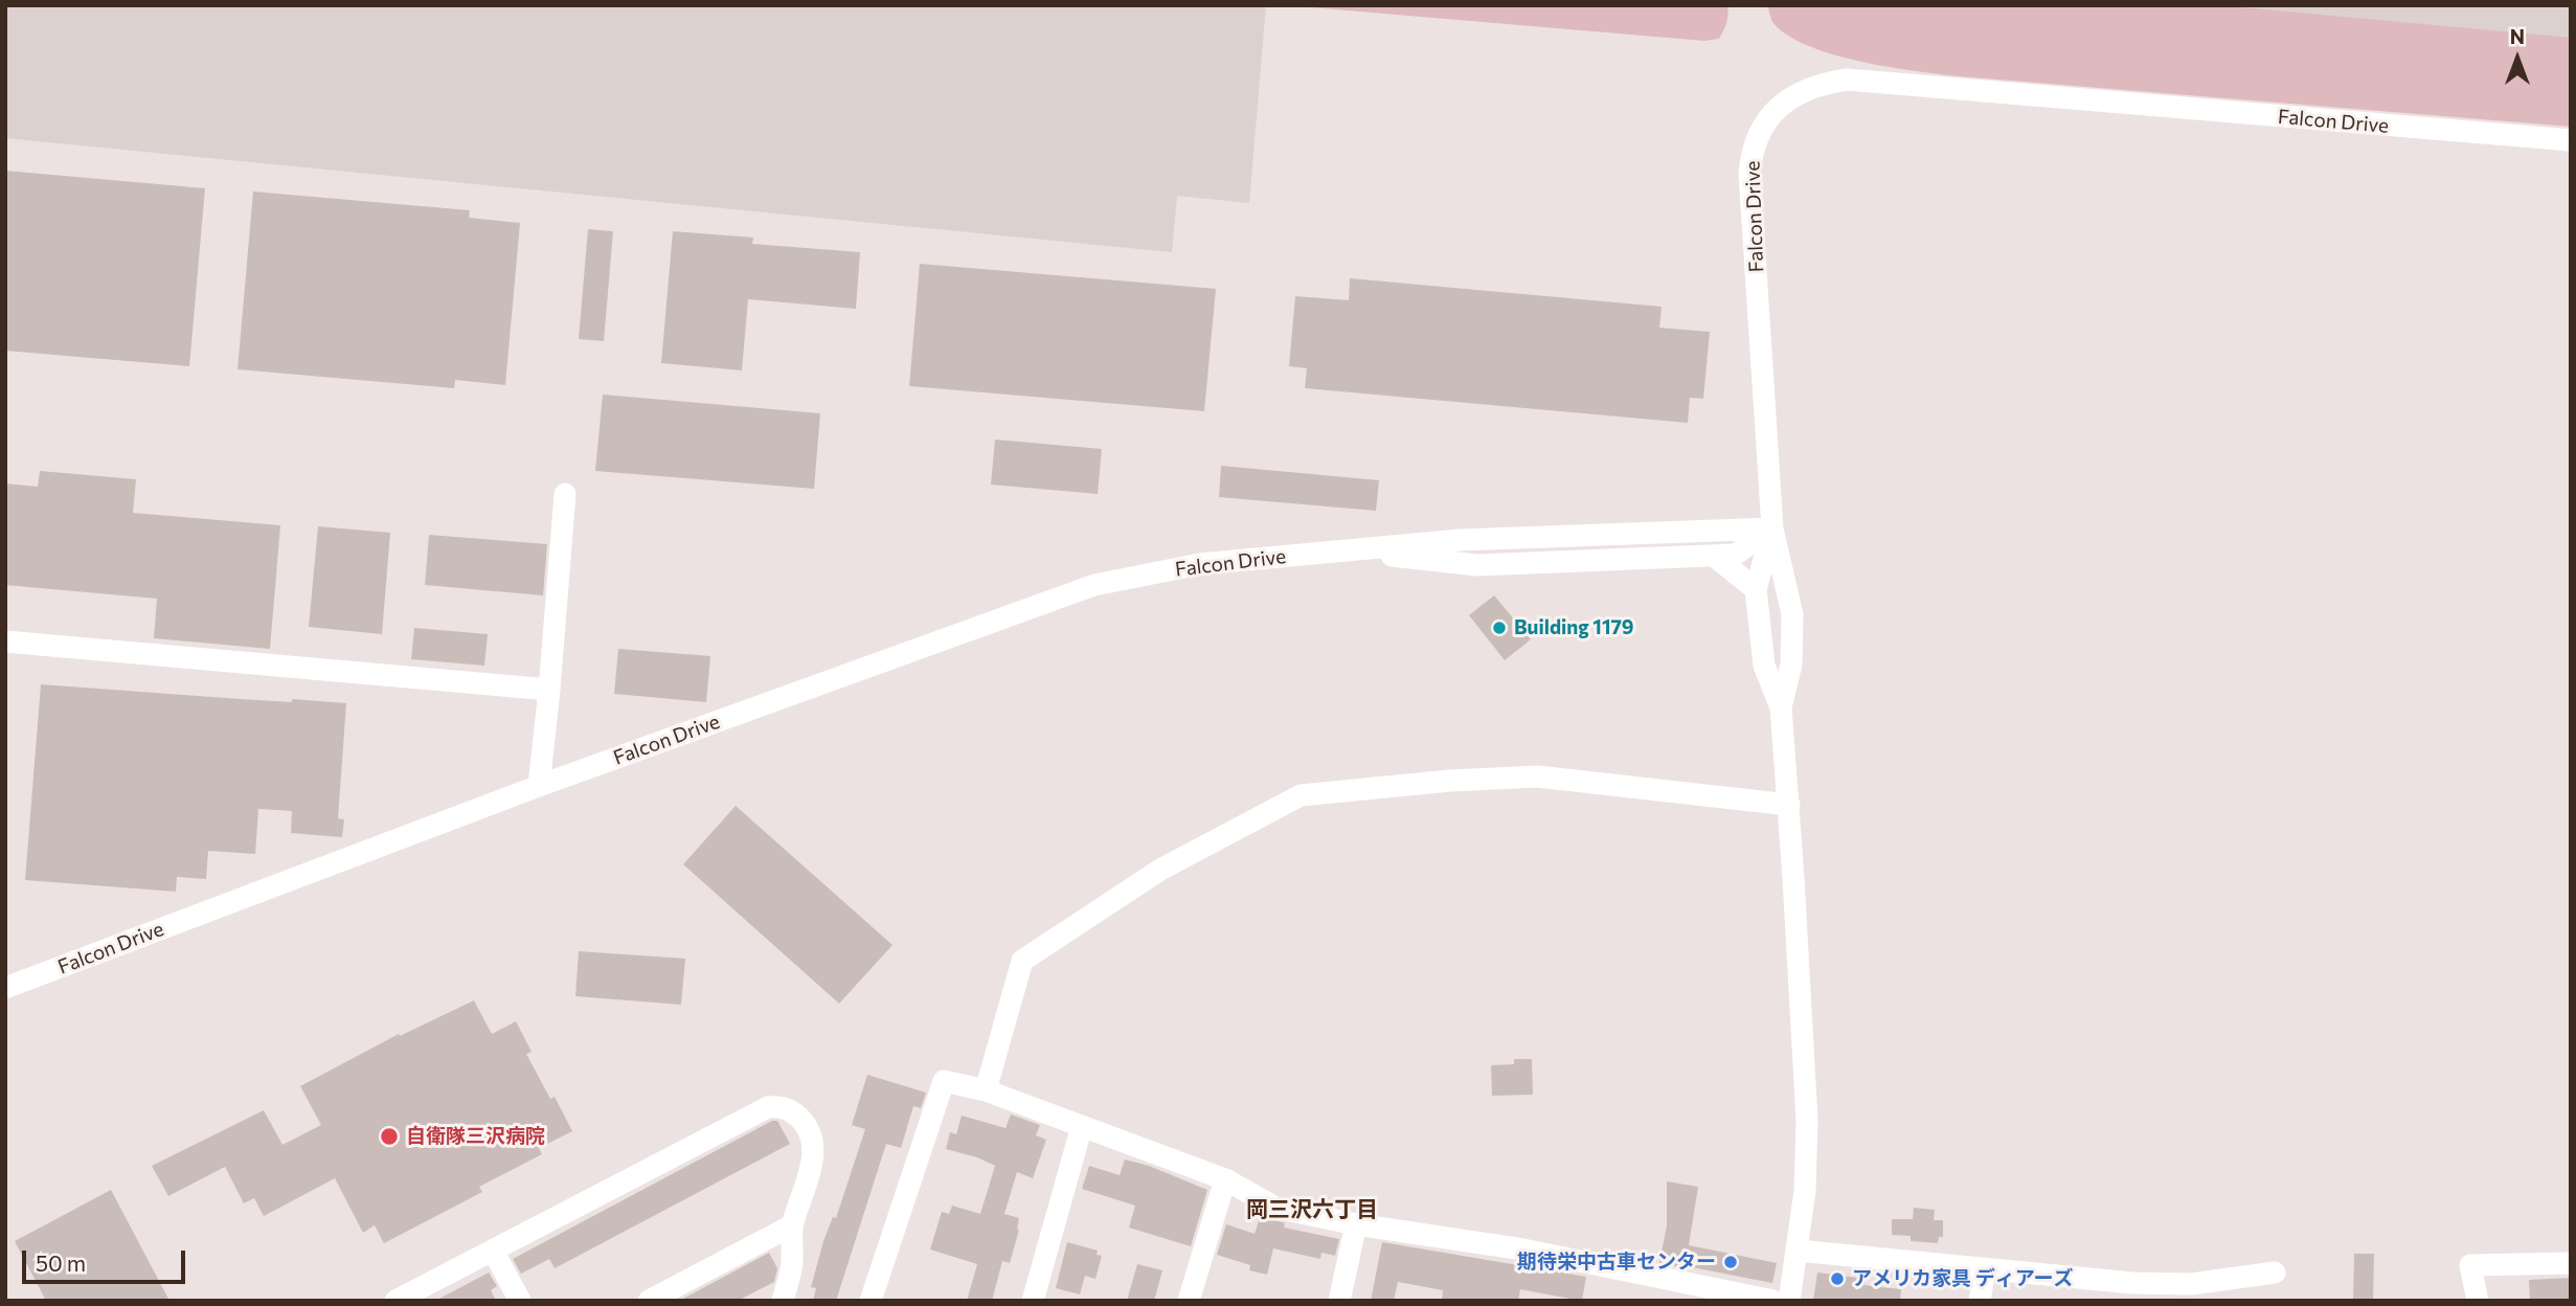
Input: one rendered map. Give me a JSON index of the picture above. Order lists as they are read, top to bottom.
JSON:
{
  "streets": {
    "street": ["Falcon Drive"]
  },
  "districts": ["岡三沢六丁目"],
  "places": [
    "Building 1179",
    "自衛隊三沢病院",
    "期待栄中古車センター",
    "アメリカ家具 ディアーズ"
  ],
  "scale_bar": "50 m",
  "north": "top"
}
